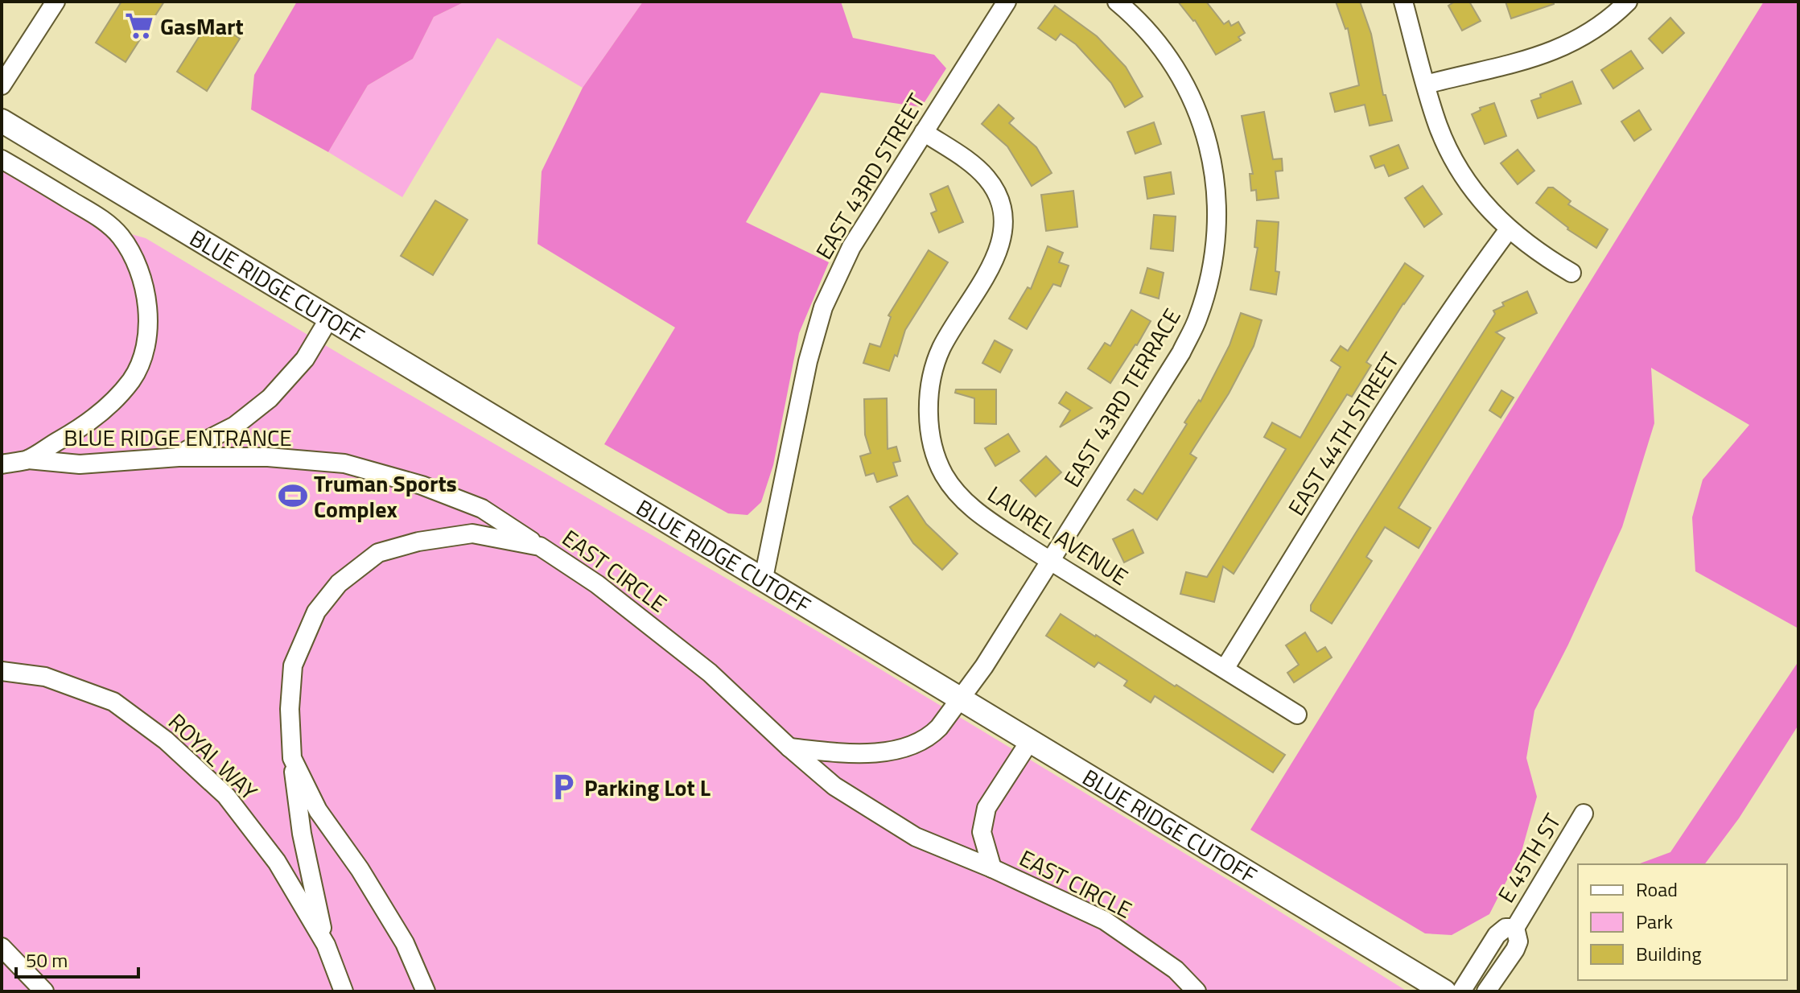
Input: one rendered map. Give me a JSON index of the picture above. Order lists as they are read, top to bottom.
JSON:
{
  "streets": {
    "main road": ["BLUE RIDGE CUTOFF"],
    "street": [
      "EAST 43RD STREET",
      "EAST 43RD TERRACE",
      "EAST 44TH STREET",
      "BLUE RIDGE ENTRANCE",
      "LAUREL AVENUE",
      "EAST CIRCLE",
      "ROYAL WAY",
      "E 45TH ST"
    ]
  },
  "crossings": [
    ["EAST 43RD STREET", "BLUE RIDGE CUTOFF"],
    ["EAST 43RD STREET", "LAUREL AVENUE"],
    ["BLUE RIDGE CUTOFF", "EAST 43RD TERRACE"],
    ["BLUE RIDGE CUTOFF", "EAST CIRCLE"],
    ["EAST 43RD TERRACE", "LAUREL AVENUE"],
    ["EAST 44TH STREET", "LAUREL AVENUE"],
    ["BLUE RIDGE ENTRANCE", "EAST CIRCLE"],
    ["EAST CIRCLE", "ROYAL WAY"]
  ],
  "places": {
    "supermarket": ["GasMart"],
    "sports": ["Truman Sports Complex"],
    "parking": ["Parking Lot L"]
  },
  "legend": ["Road", "Park", "Building"],
  "scale_bar": "50 m"
}
